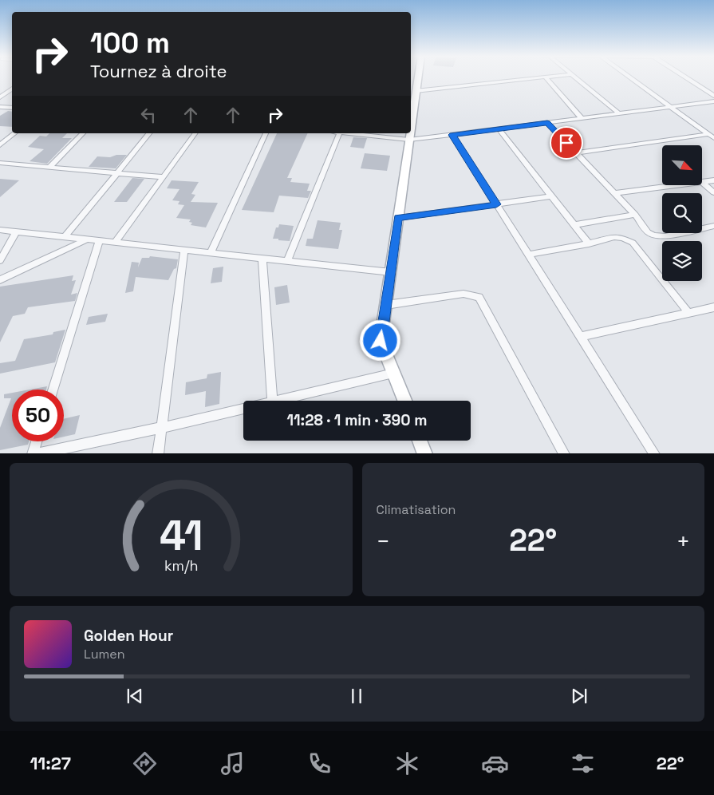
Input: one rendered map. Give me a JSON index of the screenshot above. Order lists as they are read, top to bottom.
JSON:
{
  "north": "bottom right",
  "page": {
    "turn": ["100 m", "Tournez à droite"],
    "limit": "50",
    "trip": "11:28 · 1 min · 390 m",
    "tile": "Climatisation",
    "heat": ["−", "22°", "+"],
    "song": ["Golden Hour", "Lumen"],
    "tabs": ["11:27", "22°"],
    "gauge": ["41", "km/h"]
  }
}
